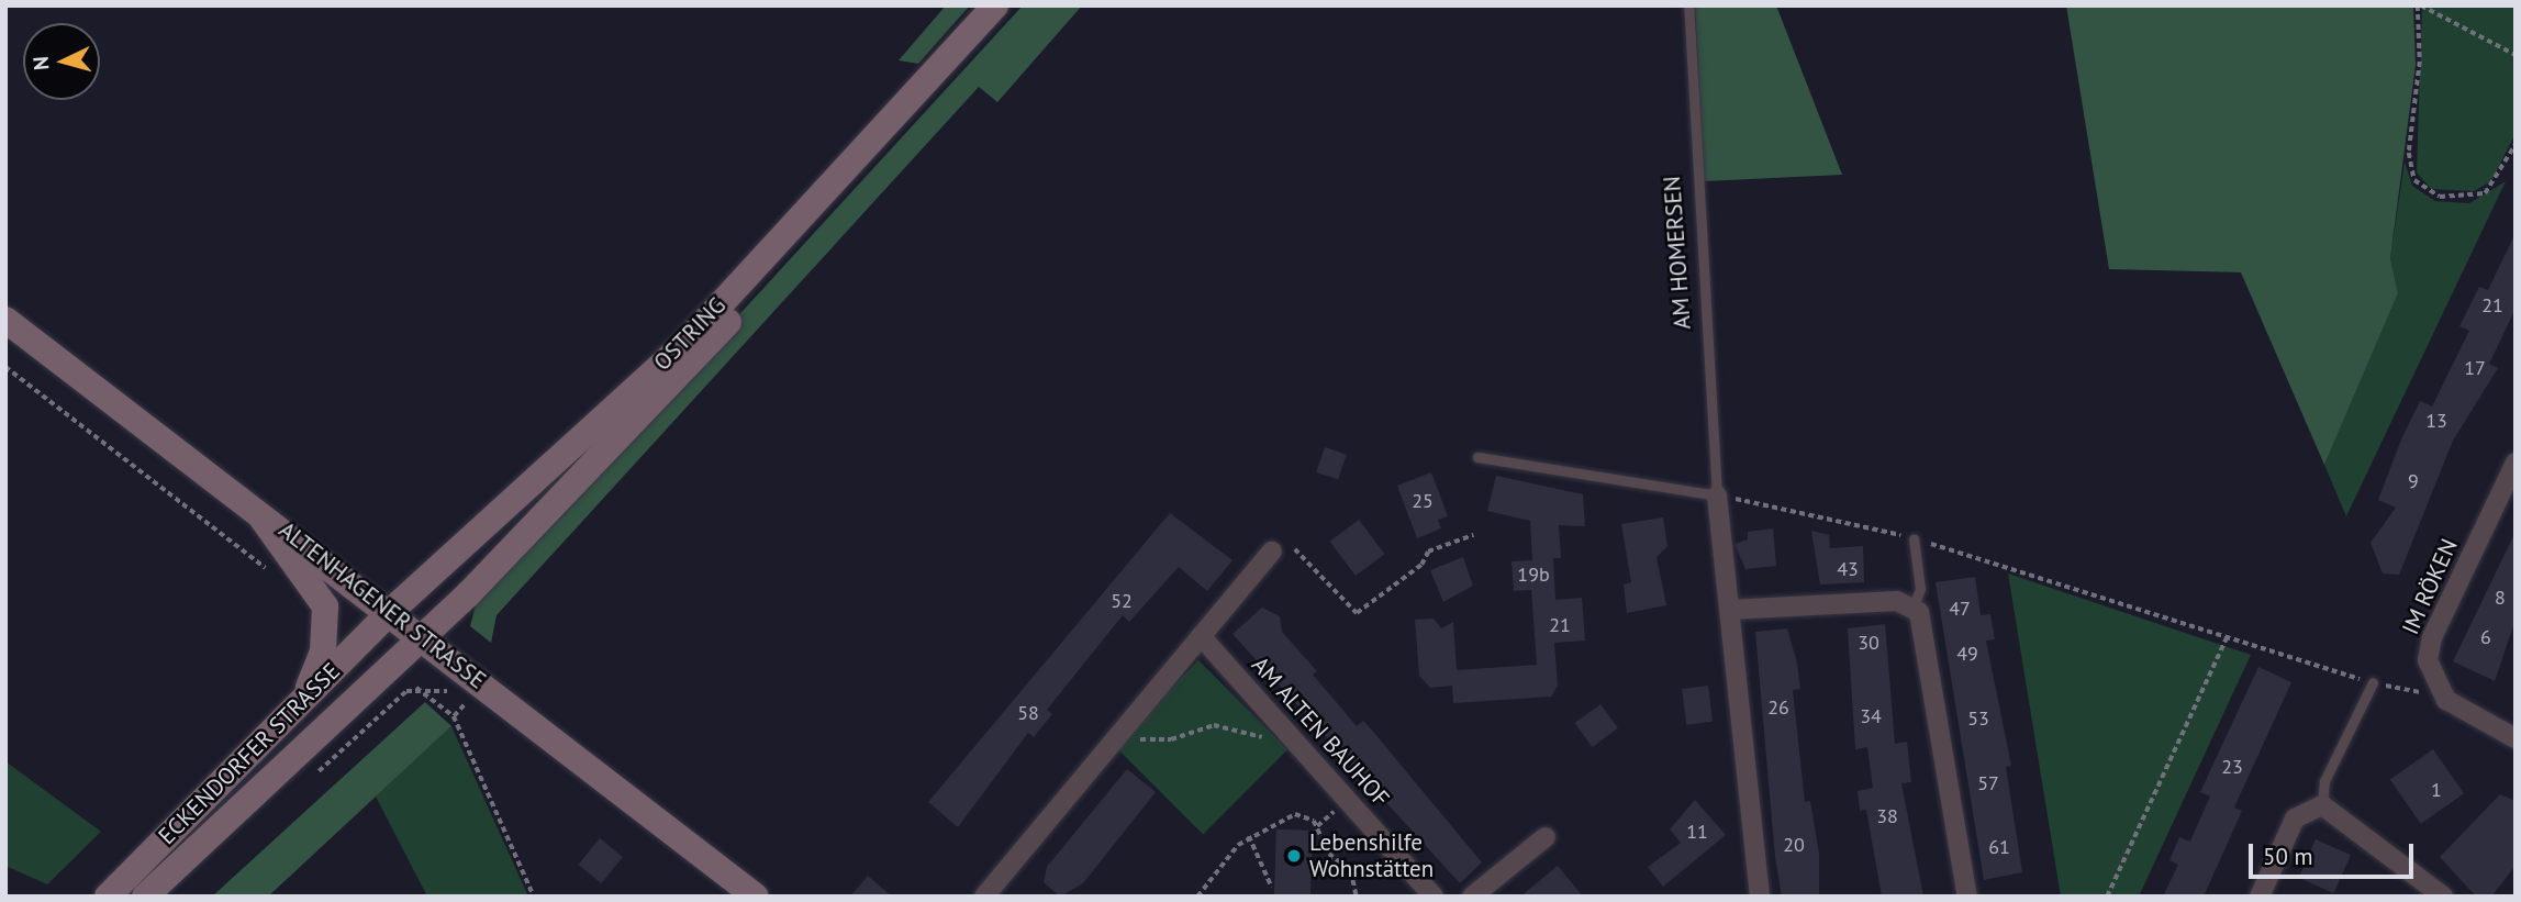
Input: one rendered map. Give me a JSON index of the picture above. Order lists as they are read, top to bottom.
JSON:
{
  "streets": {
    "main road": ["OSTRING", "ALTENHAGENER STRASSE", "ECKENDORFER STRASSE"],
    "street": ["AM HOMERSEN", "IM RÖKEN", "AM ALTEN BAUHOF"]
  },
  "crossings": [
    ["OSTRING", "ALTENHAGENER STRASSE"],
    ["OSTRING", "ECKENDORFER STRASSE"],
    ["ALTENHAGENER STRASSE", "ECKENDORFER STRASSE"]
  ],
  "places": ["Lebenshilfe Wohnstätten"],
  "house_numbers": [
    "21",
    "17",
    "13",
    "9",
    "25",
    "43",
    "19b",
    "8",
    "52",
    "47",
    "21",
    "6",
    "30",
    "49",
    "26",
    "58",
    "34",
    "53",
    "23",
    "57",
    "1",
    "38",
    "11",
    "20",
    "61"
  ],
  "scale_bar": "50 m",
  "north": "left"
}
